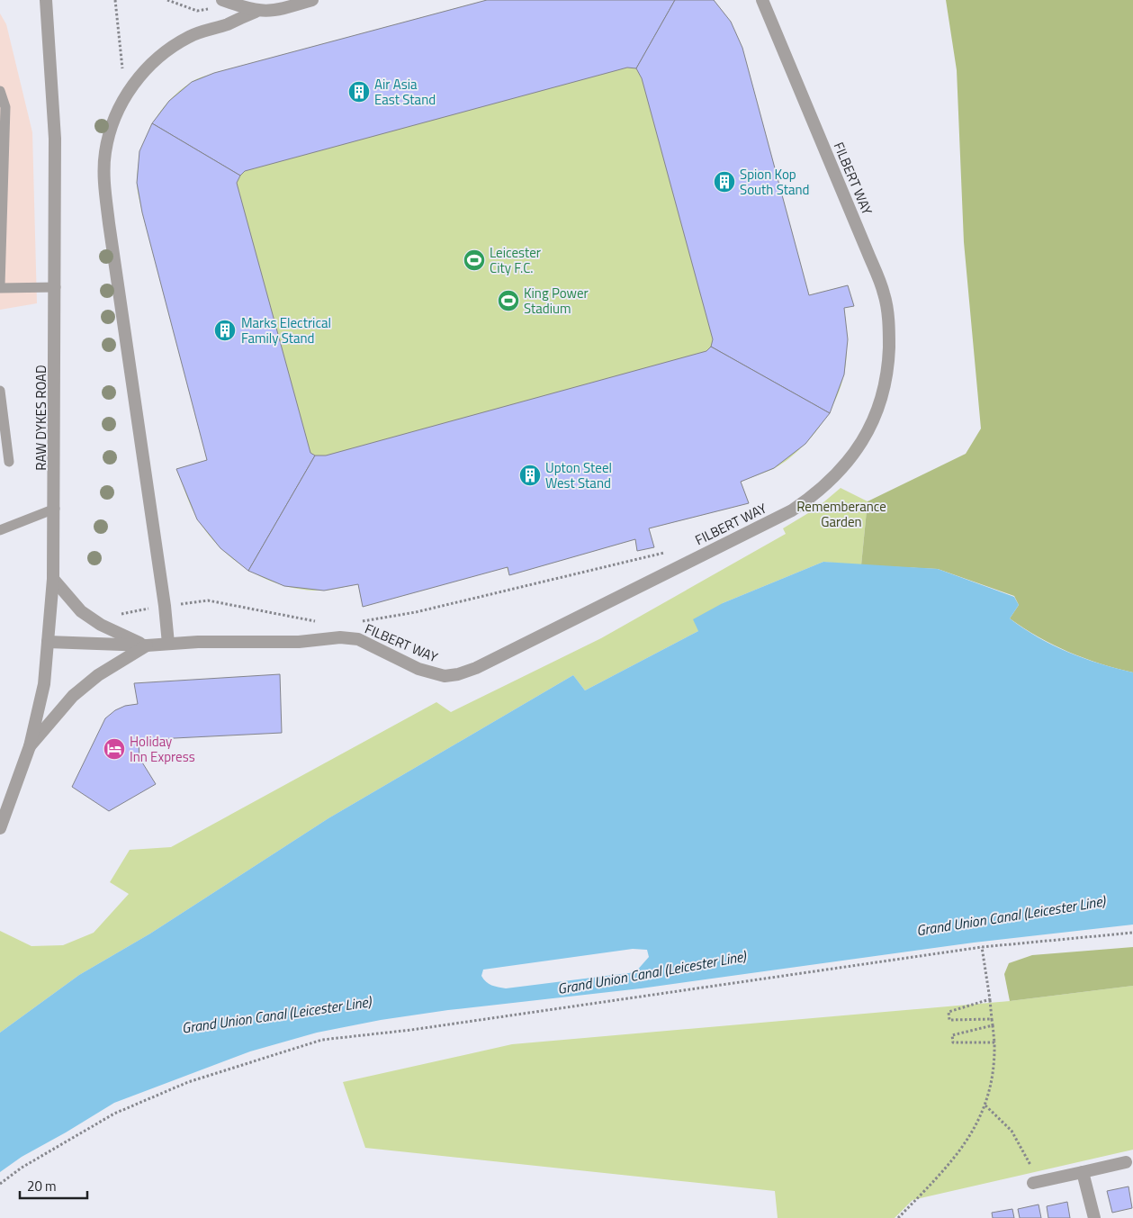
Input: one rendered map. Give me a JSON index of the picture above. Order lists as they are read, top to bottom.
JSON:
{
  "streets": {
    "street": ["FILBERT WAY", "RAW DYKES ROAD"]
  },
  "crossings": [
    ["FILBERT WAY", "RAW DYKES ROAD"]
  ],
  "water": ["Grand Union Canal (Leicester Line)"],
  "parks": ["Rememberance Garden"],
  "places": {
    "building": [
      "Air Asia East Stand",
      "Spion Kop South Stand",
      "Marks Electrical Family Stand",
      "Upton Steel West Stand"
    ],
    "sports": ["Leicester City F.C.", "King Power Stadium"],
    "hotel": ["Holiday Inn Express"]
  },
  "scale_bar": "20 m"
}
